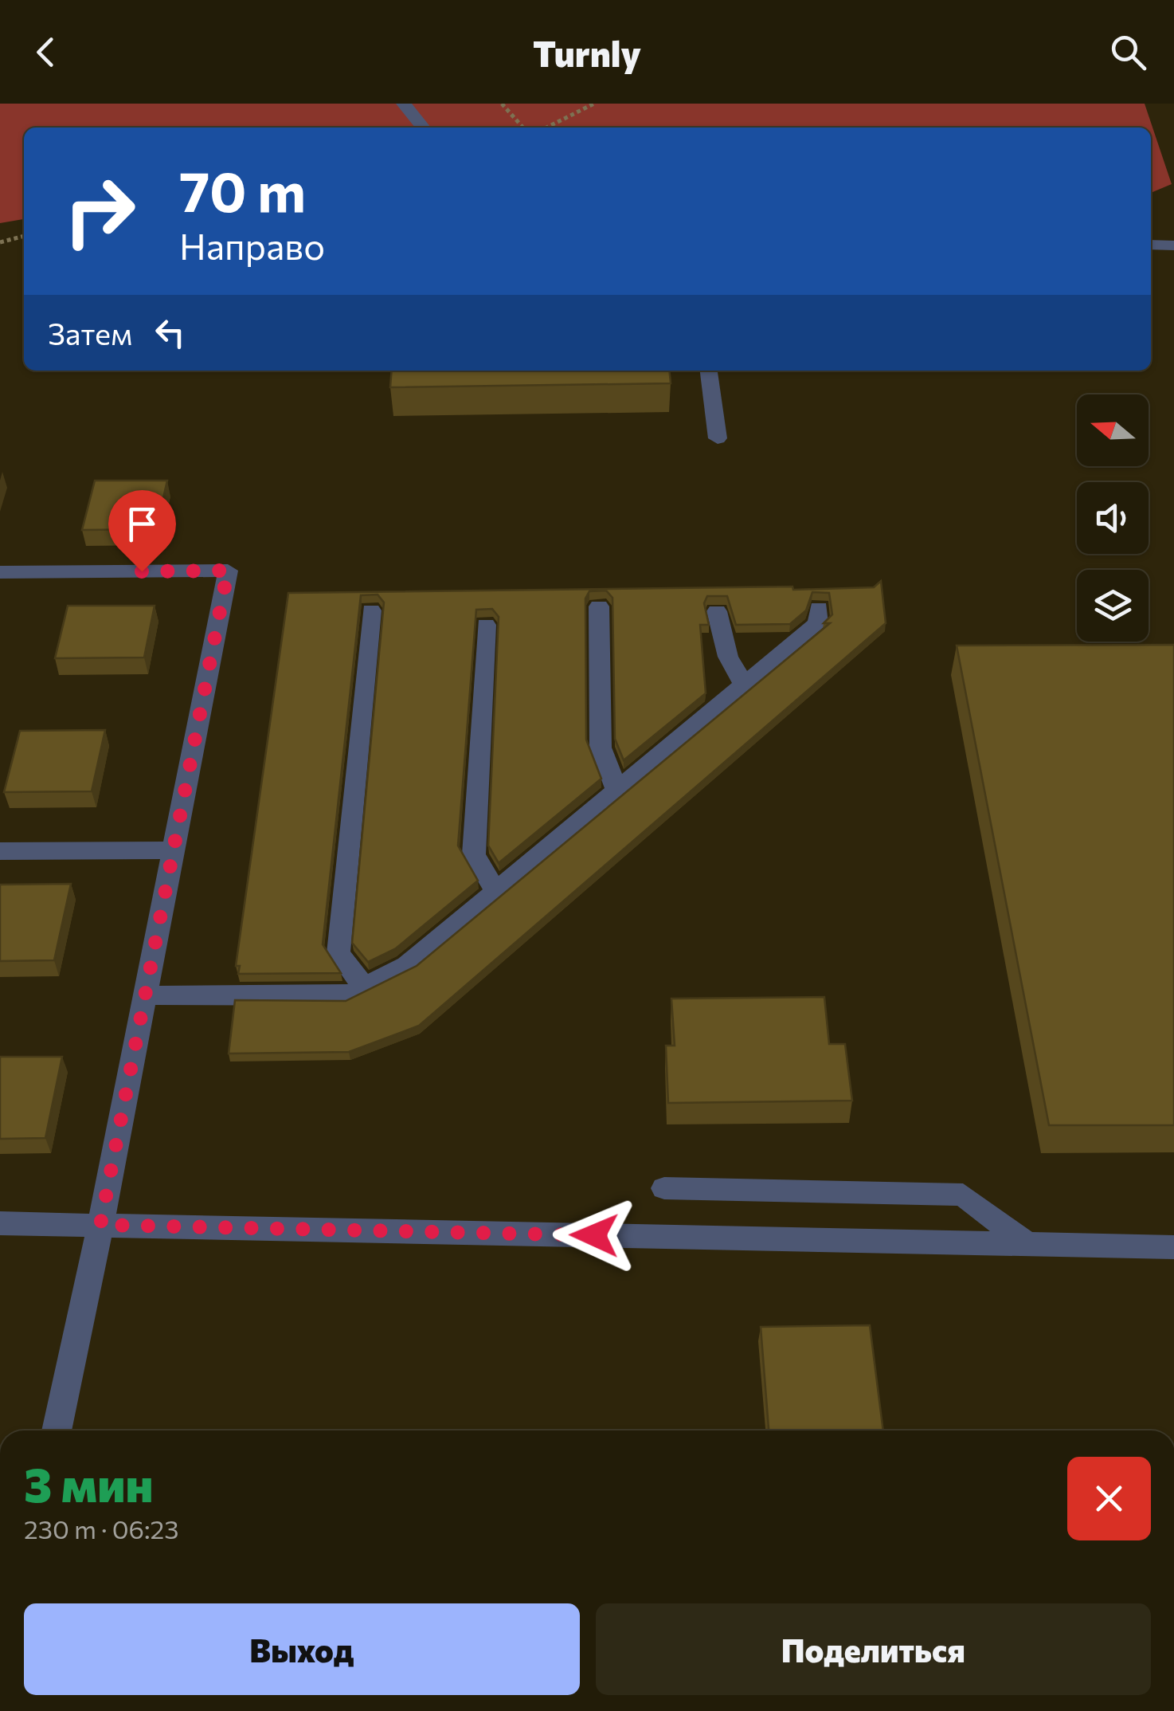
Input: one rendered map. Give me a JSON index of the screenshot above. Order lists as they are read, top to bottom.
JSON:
{
  "north": "left",
  "page": {
    "header": "Turnly",
    "turn": ["70 m", "Направо"],
    "then": "Затем",
    "heading": ["3 мин", "230 m · 06:23"],
    "buttons": ["Выход", "Поделиться"]
  }
}
